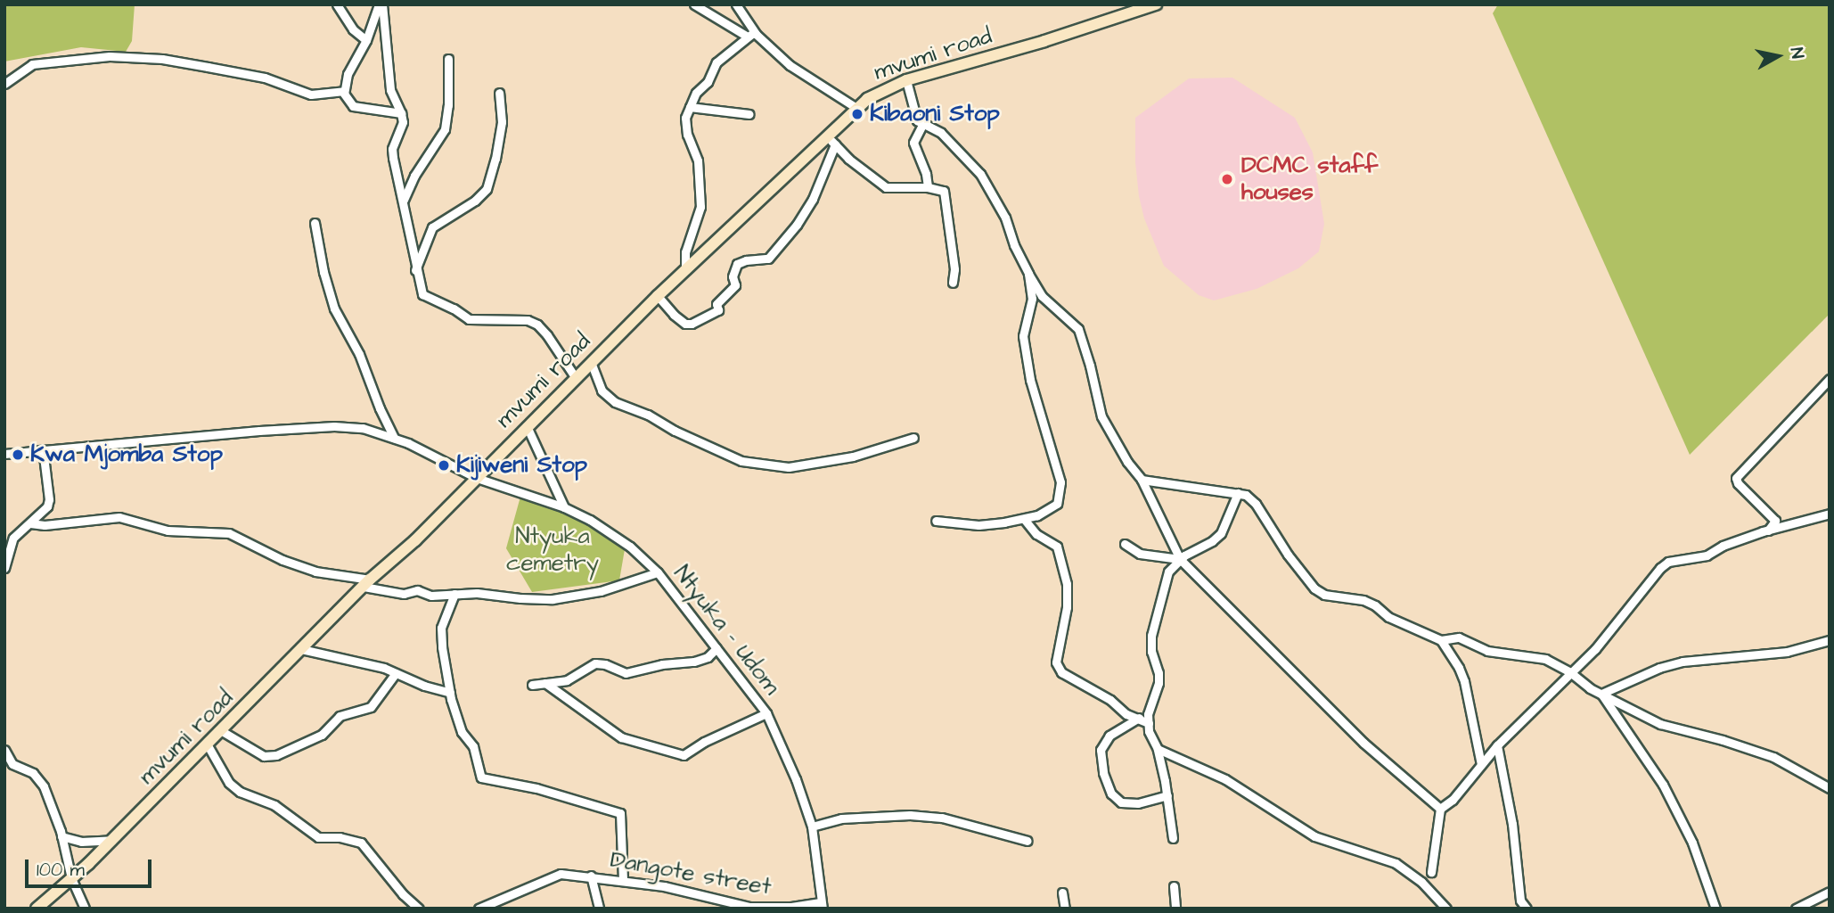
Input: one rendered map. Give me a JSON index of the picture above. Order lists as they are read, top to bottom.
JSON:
{
  "streets": {
    "street": ["mvumi road", "Ntyuka - Udom", "Dangote street"]
  },
  "crossings": [
    ["mvumi road", "Ntyuka - Udom"],
    ["Ntyuka - Udom", "Dangote street"]
  ],
  "parks": ["Ntyuka cemetry"],
  "places": [
    "Kibaoni Stop",
    "DCMC staff houses",
    "Kwa Mjomba Stop",
    "Kijiweni Stop"
  ],
  "scale_bar": "100 m",
  "north": "right"
}
